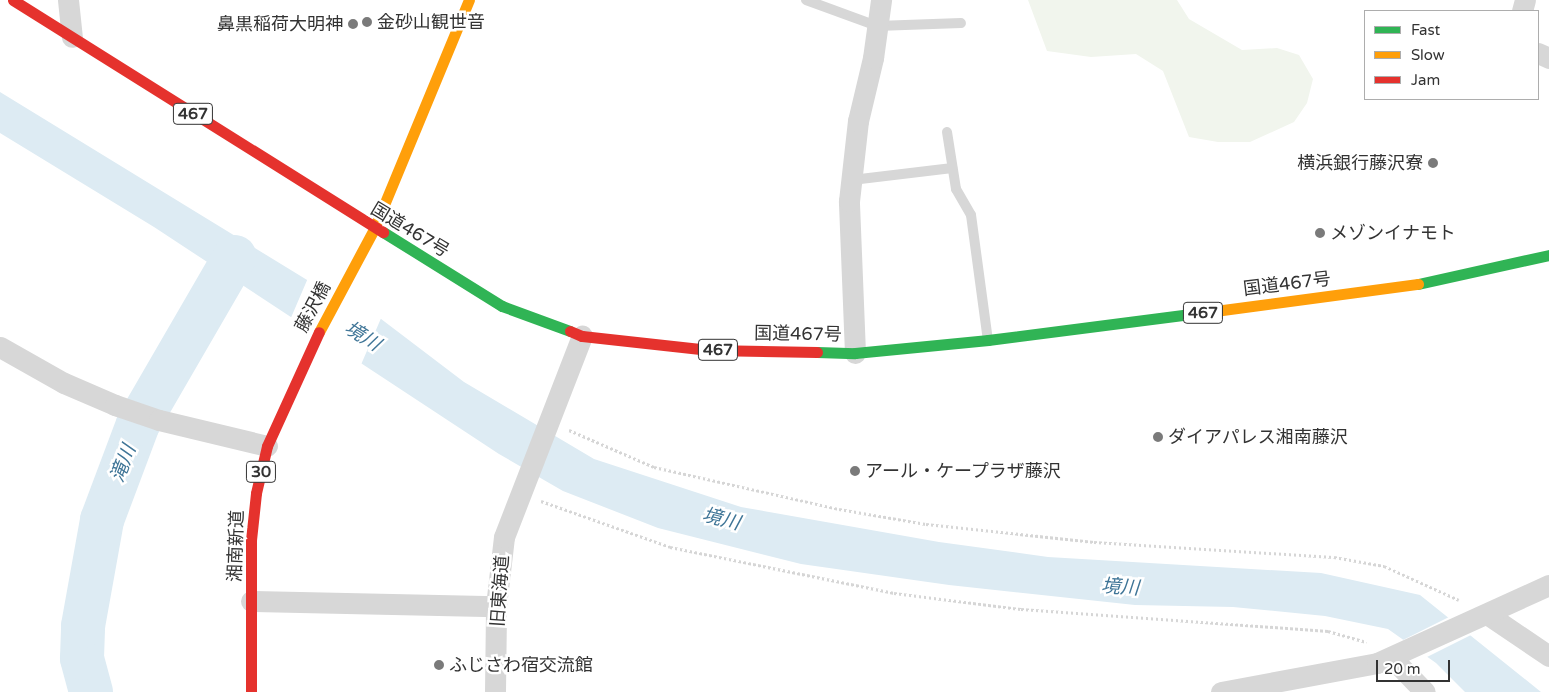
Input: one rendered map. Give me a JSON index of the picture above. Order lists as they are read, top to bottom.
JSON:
{
  "streets": {
    "main road": [
      "467",
      "国道467号",
      "藤沢橋",
      "30",
      "湘南新道"
    ],
    "street": ["旧東海道"]
  },
  "crossings": [
    ["国道467号", "藤沢橋"],
    ["国道467号", "30"],
    ["藤沢橋", "30"],
    ["藤沢橋", "湘南新道"]
  ],
  "water": ["境川", "滝川"],
  "places": [
    "金砂山観世音",
    "鼻黒稲荷大明神",
    "横浜銀行藤沢寮",
    "メゾンイナモト",
    "ダイアパレス湘南藤沢",
    "アール・ケープラザ藤沢",
    "ふじさわ宿交流館"
  ],
  "legend": ["Fast", "Slow", "Jam"],
  "scale_bar": "20 m"
}
